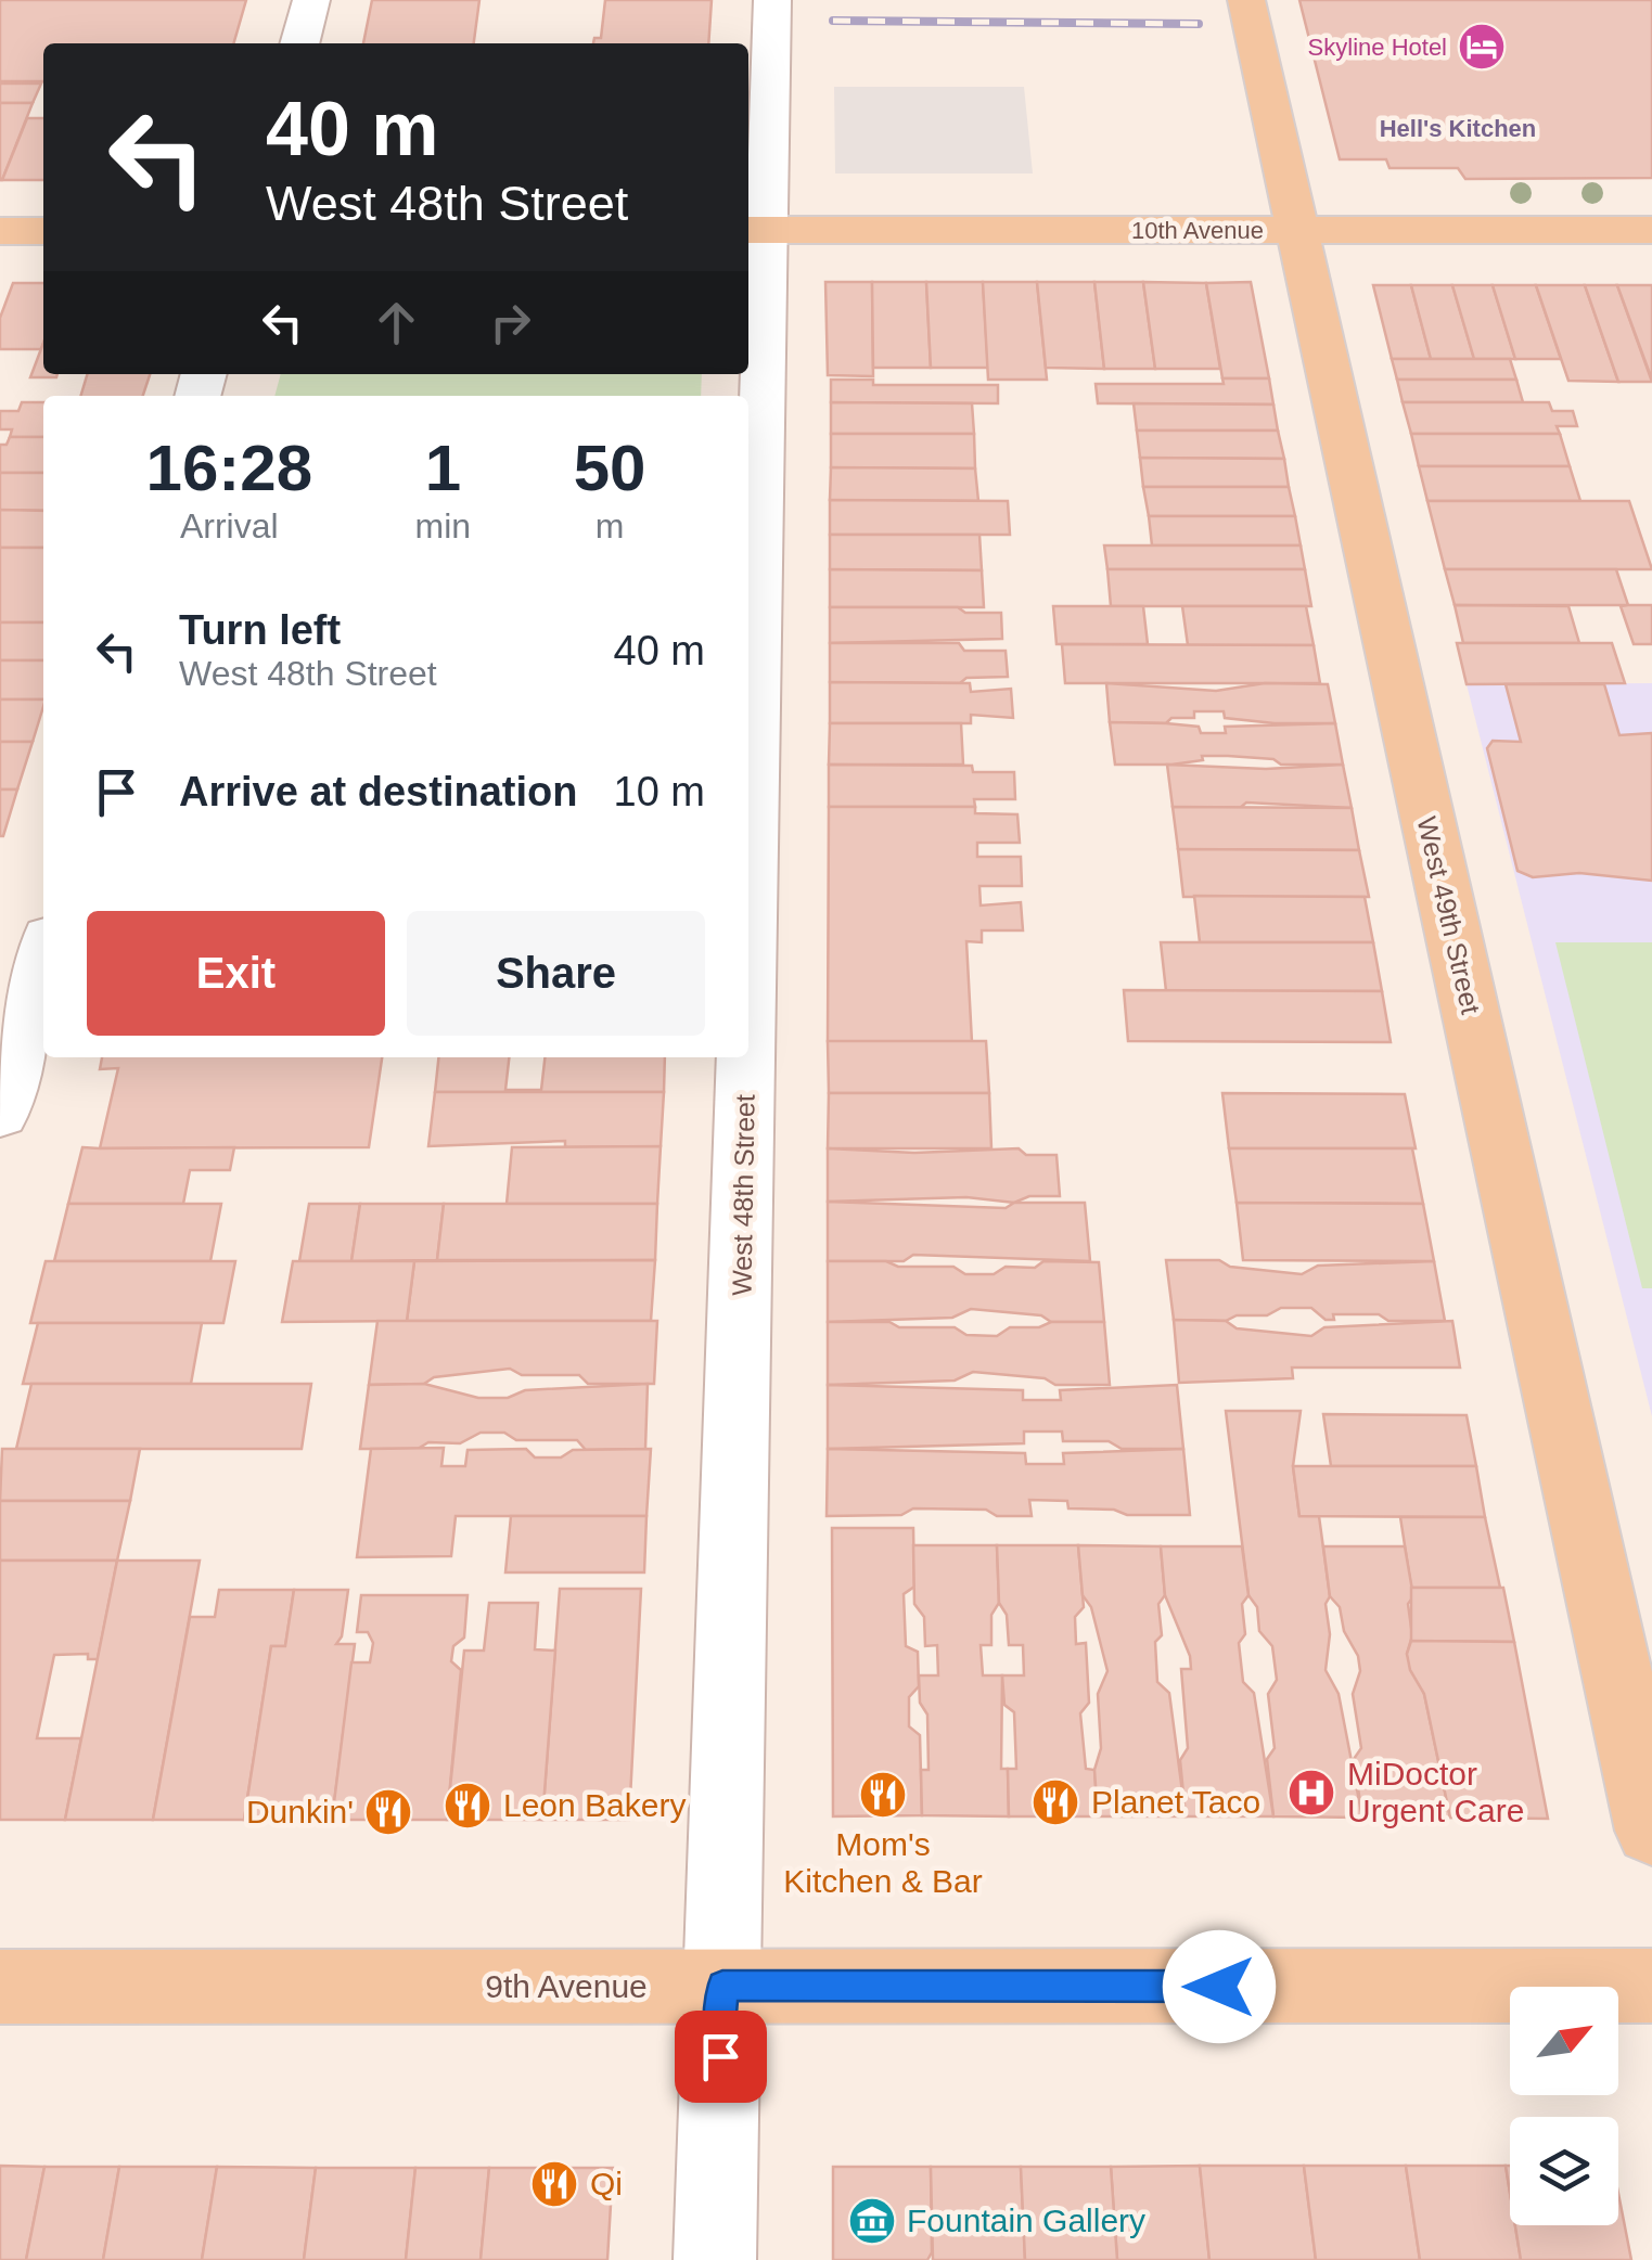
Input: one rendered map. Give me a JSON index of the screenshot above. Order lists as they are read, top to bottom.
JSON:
{
  "streets": {
    "main road": ["10th Avenue", "West 49th Street", "9th Avenue"],
    "street": ["West 48th Street"]
  },
  "crossings": [
    ["10th Avenue", "West 49th Street"],
    ["10th Avenue", "West 48th Street"],
    ["West 48th Street", "9th Avenue"]
  ],
  "districts": ["Hell's Kitchen"],
  "places": {
    "hotel": ["Skyline Hotel"],
    "hospital": ["MiDoctor Urgent Care"],
    "restaurant": [
      "Mom's Kitchen & Bar",
      "Planet Taco",
      "Leon Bakery",
      "Dunkin'",
      "Qi"
    ],
    "museum": ["Fountain Gallery"]
  },
  "north": "top right",
  "page": {
    "turn": ["40 m", "West 48th Street"],
    "eta": [
      "16:28",
      "Arrival",
      "1",
      "min",
      "50",
      "m"
    ],
    "list": [
      {
        "name": "Turn left",
        "note": "West 48th Street",
        "value": "40 m"
      },
      {
        "name": "Arrive at destination",
        "value": "10 m"
      }
    ],
    "buttons": ["Exit", "Share"]
  }
}
